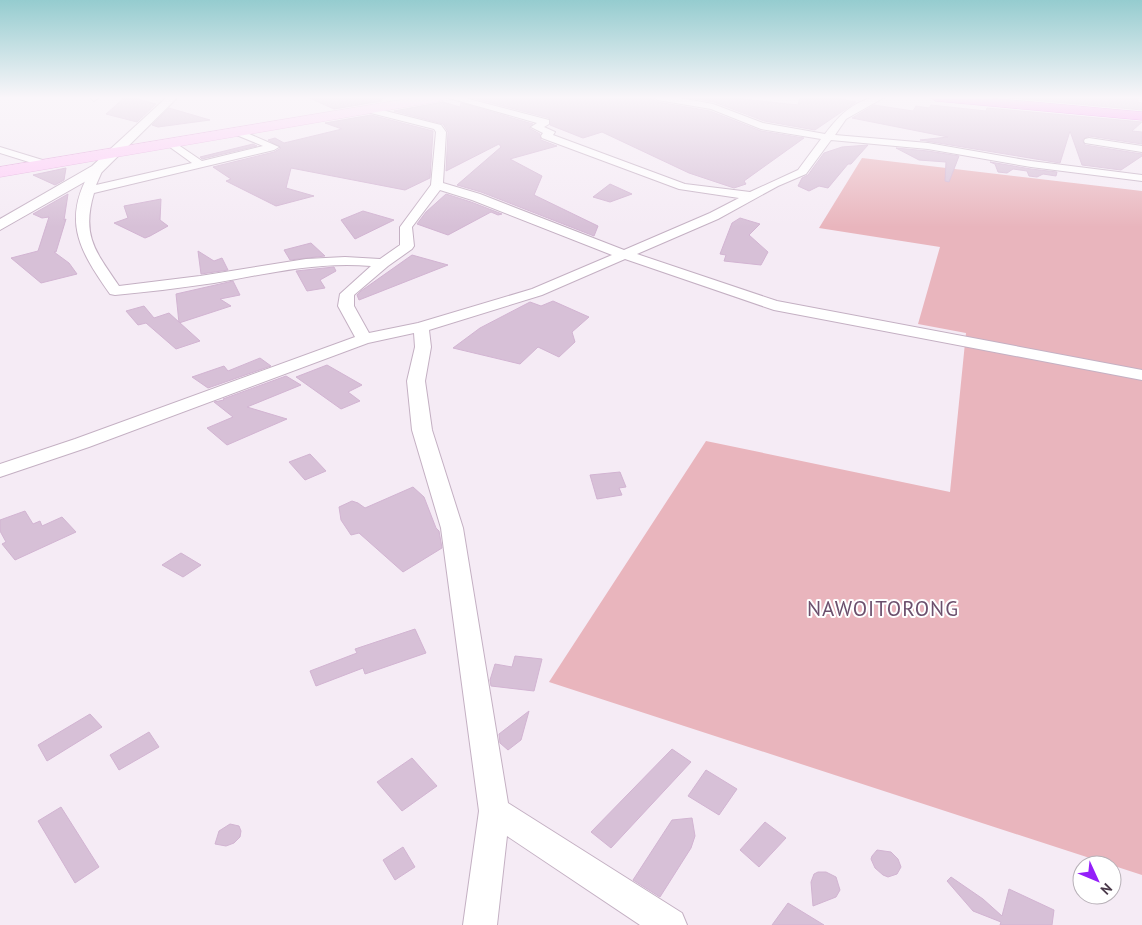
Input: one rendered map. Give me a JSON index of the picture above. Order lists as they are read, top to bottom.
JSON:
{
  "districts": ["NAWOITORONG"],
  "north": "bottom right"
}
